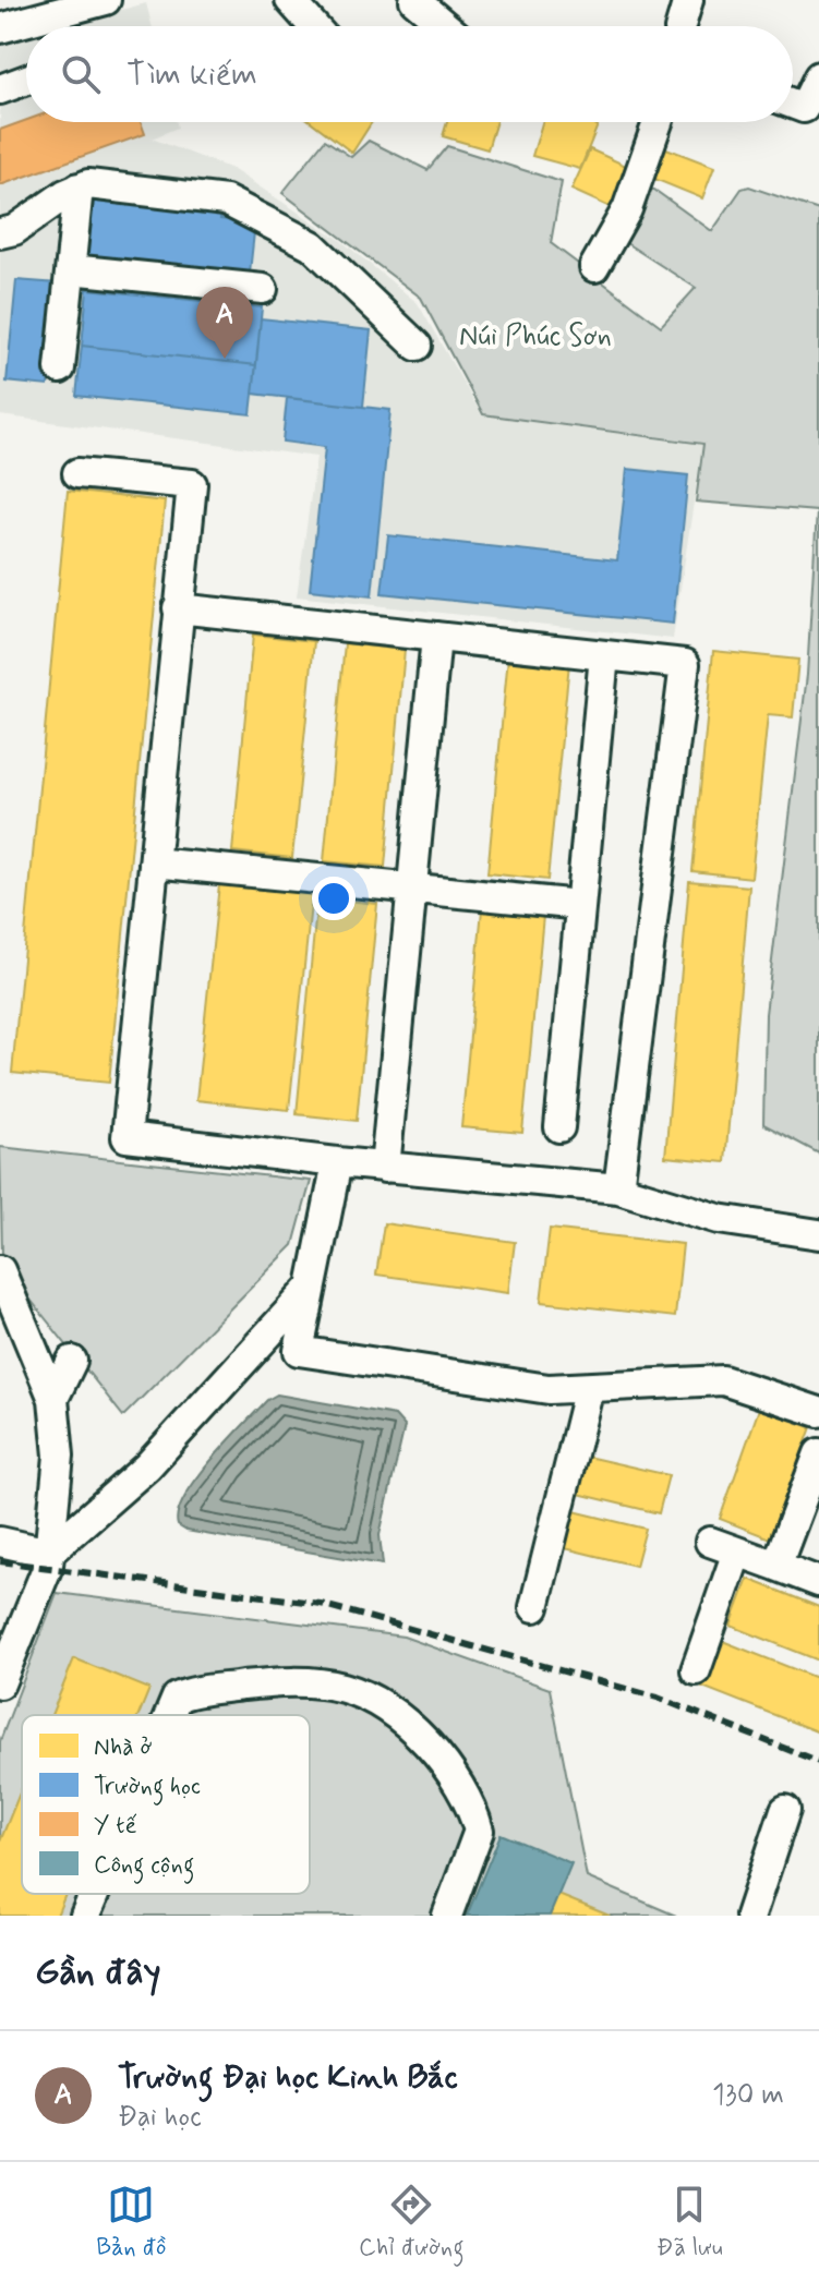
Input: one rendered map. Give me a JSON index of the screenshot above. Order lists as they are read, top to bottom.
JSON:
{
  "parks": ["Núi Phúc Sơn"],
  "legend": [
    "Nhà ở",
    "Trường học",
    "Y tế",
    "Công cộng"
  ],
  "page": {
    "search": "Tìm kiếm",
    "pins": "A",
    "heading": "Gần đây",
    "list": [
      {
        "mark": "A",
        "name": "Trường Đại học Kinh Bắc",
        "note": "Đại học",
        "value": "130 m"
      }
    ],
    "nav": ["Bản đồ", "Chỉ đường", "Đã lưu"]
  }
}
